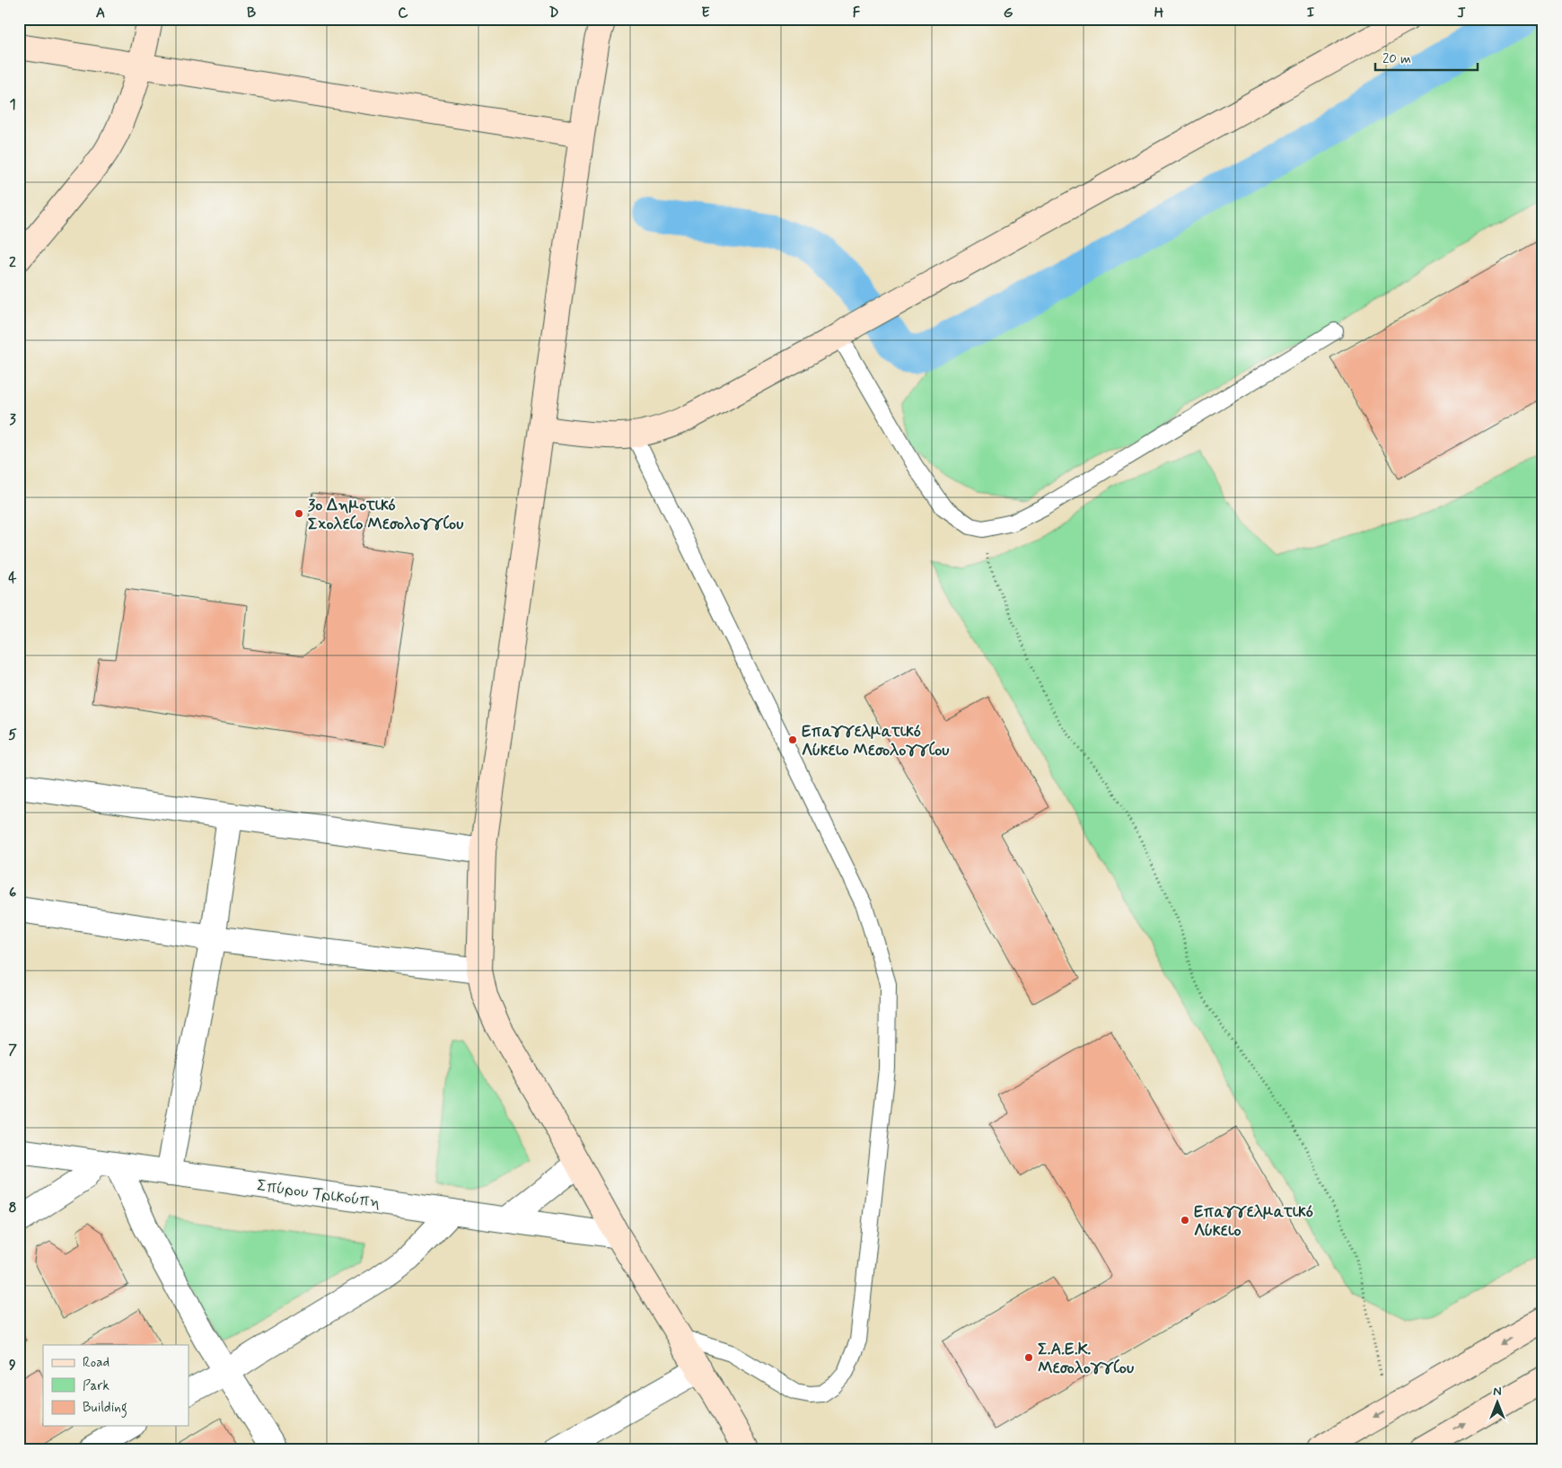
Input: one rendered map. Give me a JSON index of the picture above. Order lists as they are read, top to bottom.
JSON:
{
  "streets": {
    "street": ["Σπύρου Τρικούπη"]
  },
  "places": [
    "3ο Δημοτικό Σχολείο Μεσολογγίου",
    "Επαγγελματικό Λύκειο Μεσολογγίου",
    "Επαγγελματικό Λύκειο",
    "Σ.Α.Ε.Κ. Μεσολογγίου"
  ],
  "legend": ["Road", "Park", "Building"],
  "scale_bar": "20 m",
  "north": "top",
  "grid": {
    "columns": [
      "A",
      "B",
      "C",
      "D",
      "E",
      "F",
      "G",
      "H",
      "I",
      "J"
    ],
    "rows": [
      "1",
      "2",
      "3",
      "4",
      "5",
      "6",
      "7",
      "8",
      "9"
    ]
  }
}
